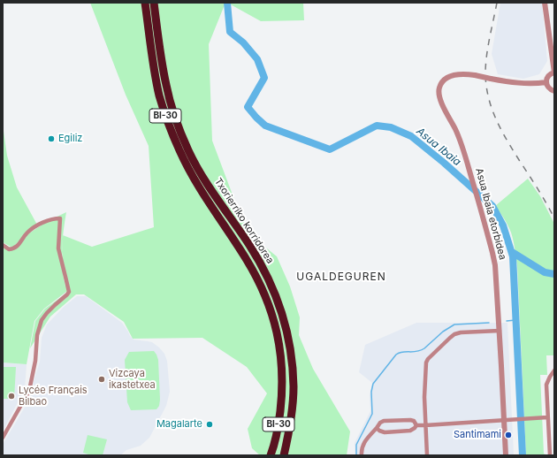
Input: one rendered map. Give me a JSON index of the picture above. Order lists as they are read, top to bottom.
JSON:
{
  "streets": {
    "highway": ["BI-30", "Txorierriko korridorea"],
    "street": ["Asua Ibaia etorbidea"]
  },
  "districts": ["UGALDEGUREN"],
  "water": ["Asua Ibaia"],
  "places": [
    "Egiliz",
    "Vizcaya ikastetxea",
    "Lycée Français Bilbao",
    "Magalarte",
    "Santimami"
  ]
}
